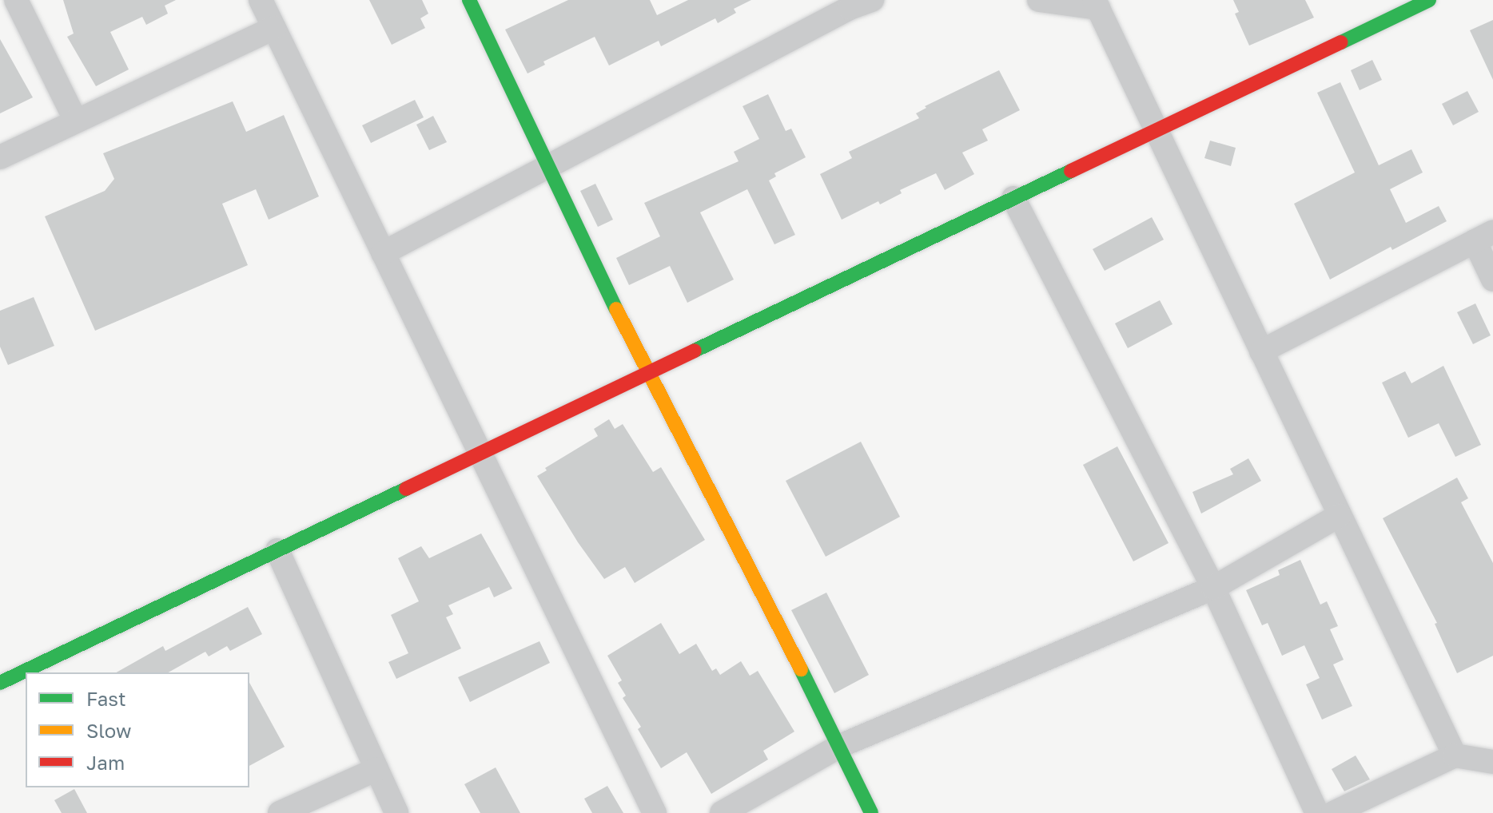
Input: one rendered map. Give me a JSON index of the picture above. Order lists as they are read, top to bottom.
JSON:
{
  "legend": ["Fast", "Slow", "Jam"]
}
